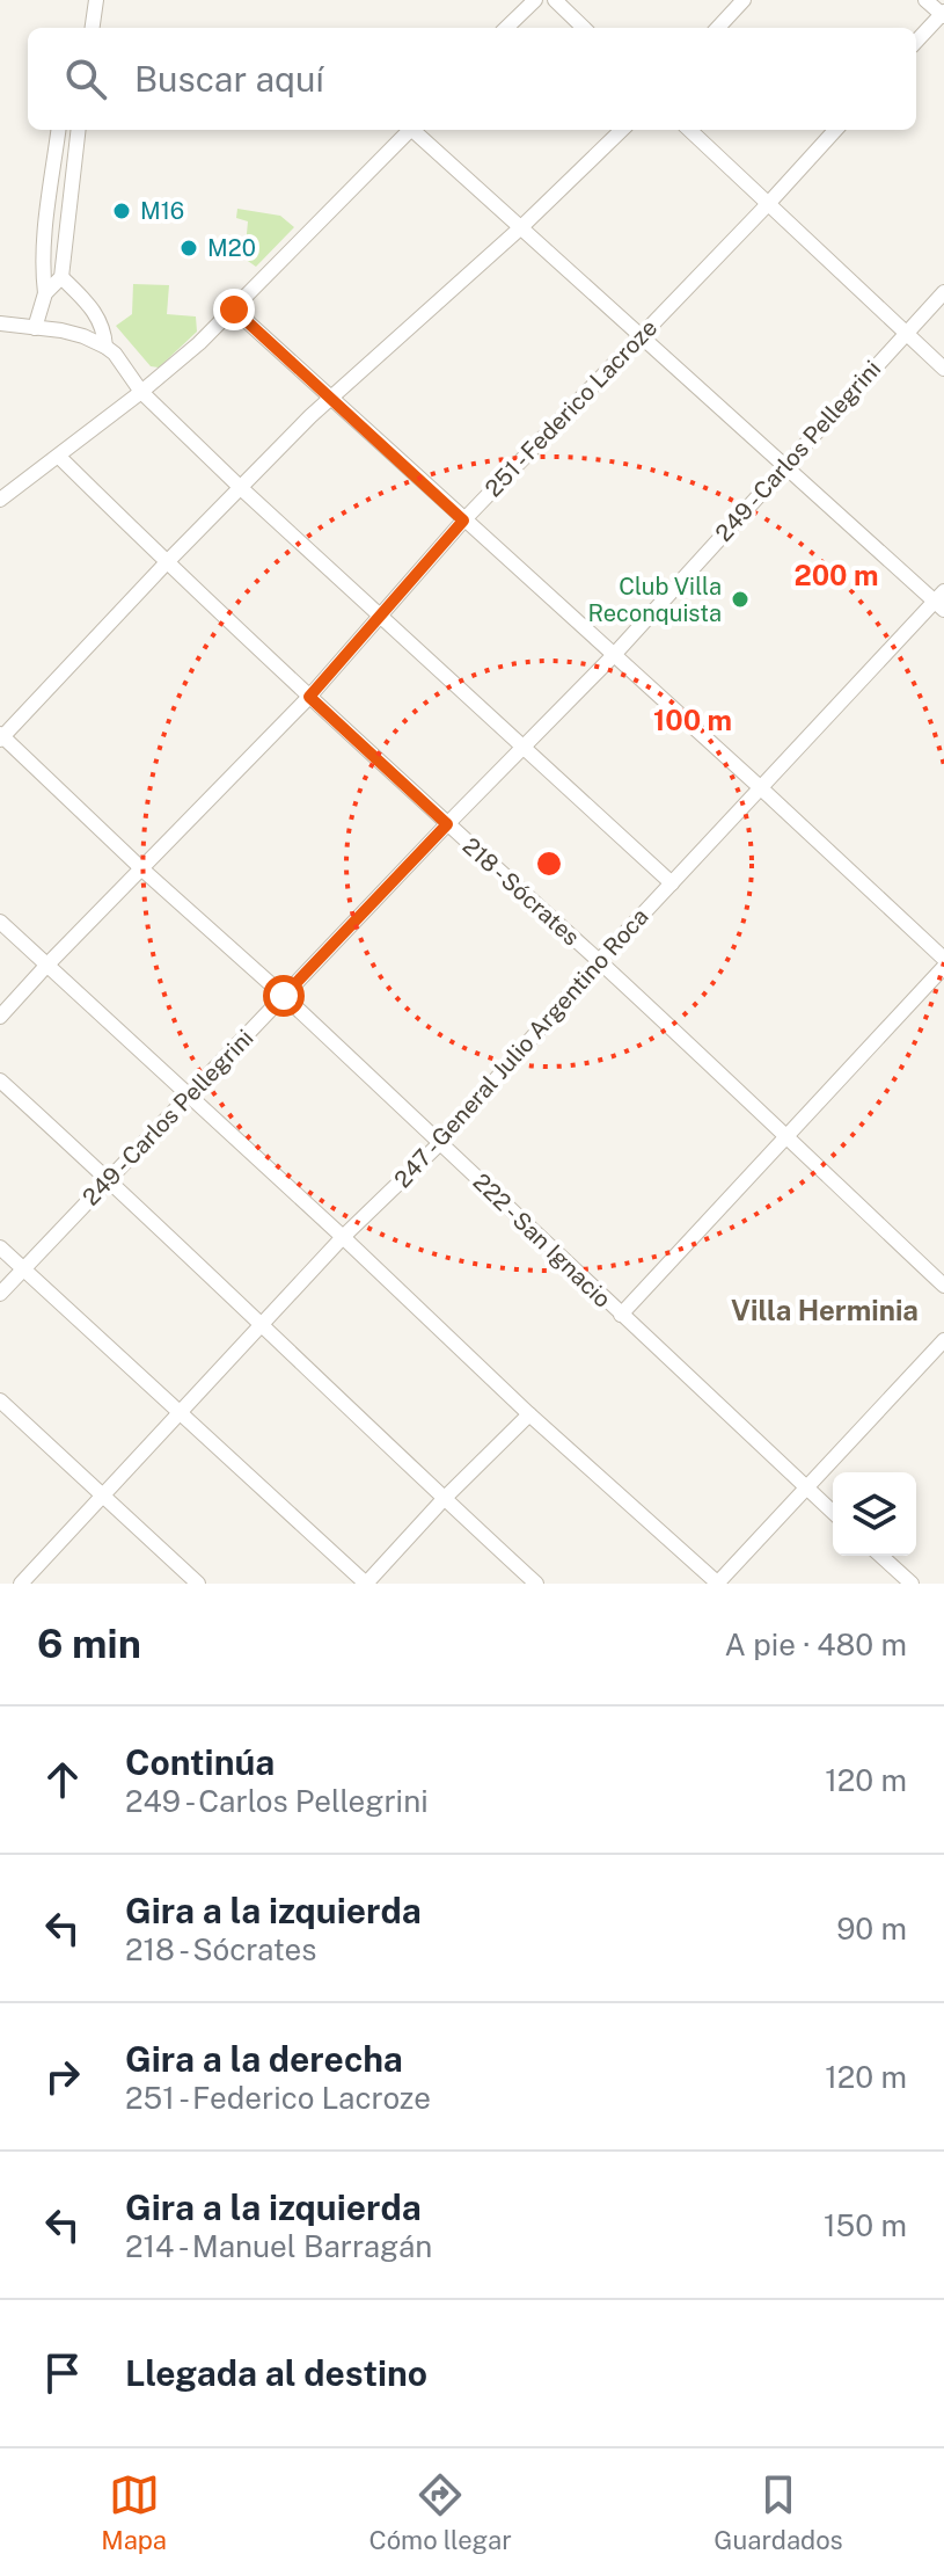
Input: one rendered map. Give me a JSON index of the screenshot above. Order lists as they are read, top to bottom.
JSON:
{
  "streets": {
    "street": [
      "251 - Federico Lacroze",
      "249 - Carlos Pellegrini",
      "218 - Sócrates",
      "247 - General Julio Argentino Roca",
      "222 - San Ignacio"
    ]
  },
  "crossings": [
    ["251 - Federico Lacroze", "218 - Sócrates"],
    ["251 - Federico Lacroze", "222 - San Ignacio"],
    ["249 - Carlos Pellegrini", "218 - Sócrates"],
    ["249 - Carlos Pellegrini", "222 - San Ignacio"],
    ["218 - Sócrates", "247 - General Julio Argentino Roca"],
    ["247 - General Julio Argentino Roca", "222 - San Ignacio"]
  ],
  "districts": ["Villa Herminia"],
  "places": ["M16", "M20", "Club Villa Reconquista"],
  "page": {
    "search": "Buscar aquí",
    "heading": ["6 min", "A pie · 480 m"],
    "list": [
      ["Continúa", "249 - Carlos Pellegrini", "120 m"],
      ["Gira a la izquierda", "218 - Sócrates", "90 m"],
      ["Gira a la derecha", "251 - Federico Lacroze", "120 m"],
      ["Gira a la izquierda", "214 - Manuel Barragán", "150 m"],
      "Llegada al destino"
    ],
    "nav": ["Mapa", "Cómo llegar", "Guardados"]
  },
  "rings": ["200 m", "100 m"]
}
